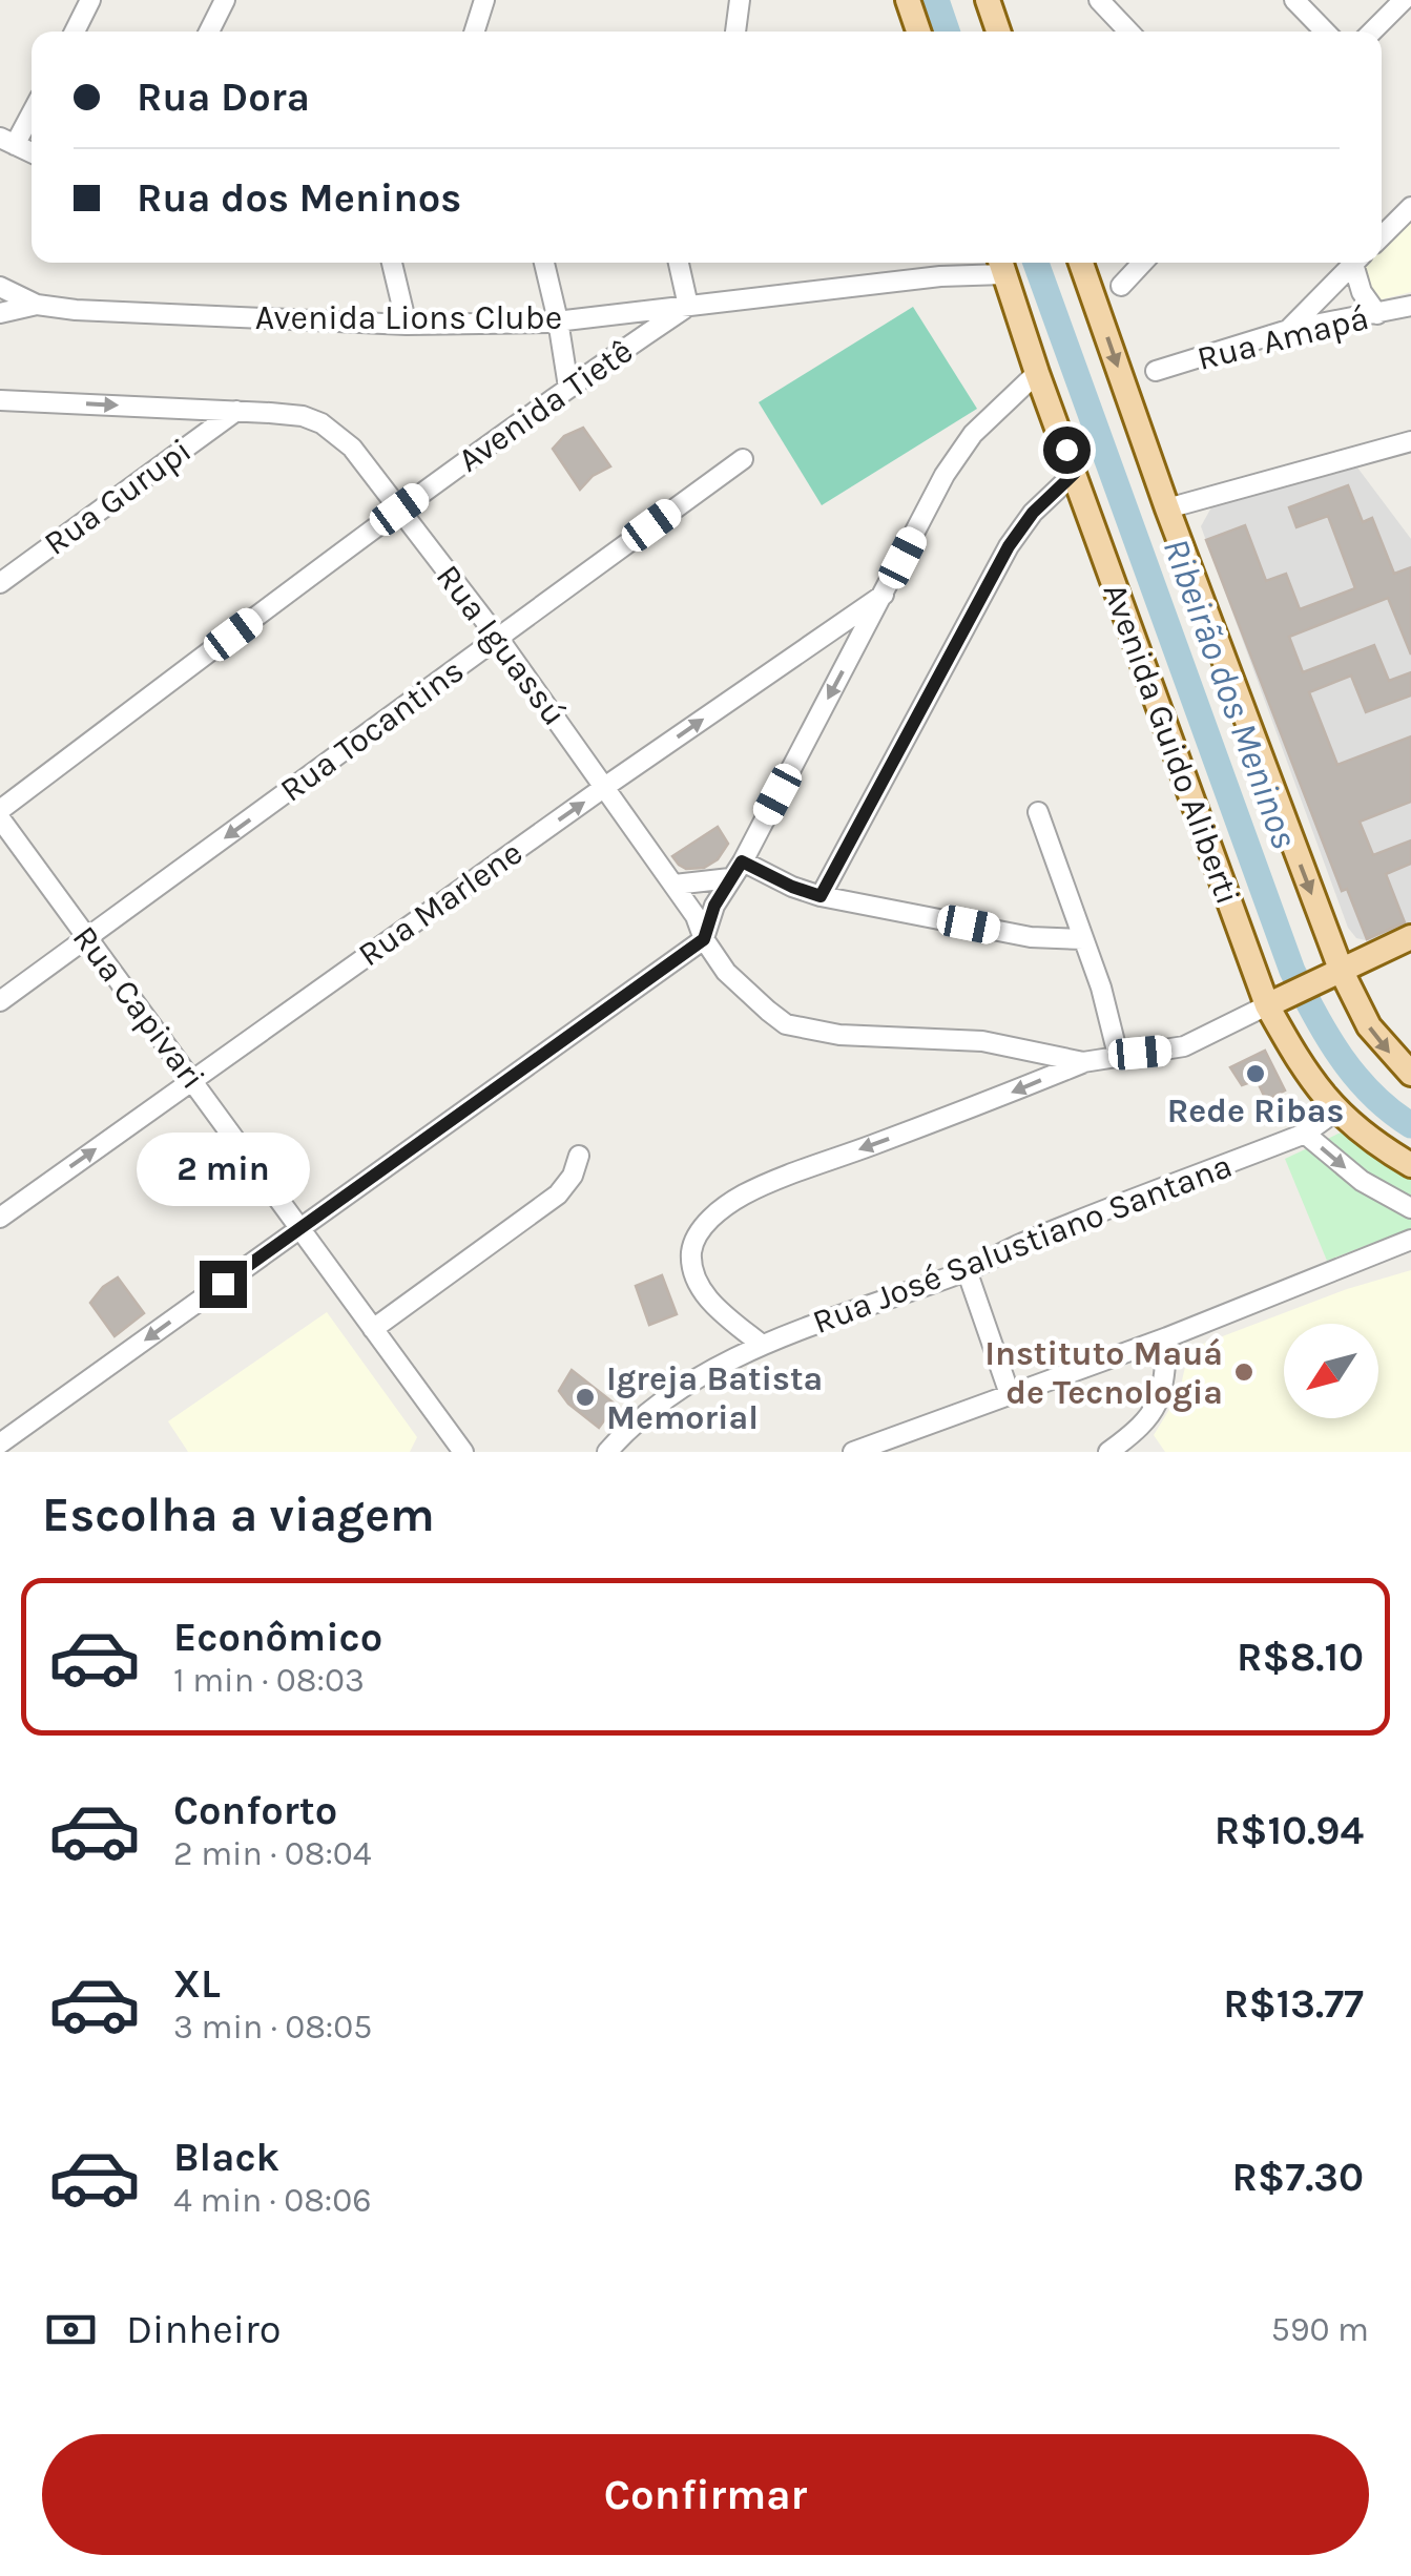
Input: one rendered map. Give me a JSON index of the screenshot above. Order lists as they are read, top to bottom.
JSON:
{
  "streets": {
    "main road": ["Avenida Guido Aliberti"],
    "street": [
      "Avenida Lions Clube",
      "Rua Amapá",
      "Avenida Tietê",
      "Rua Gurupi",
      "Rua Iguassú",
      "Rua Tocantins",
      "Rua Marlene",
      "Rua Capivari",
      "Rua José Salustiano Santana"
    ]
  },
  "crossings": [
    ["Avenida Lions Clube", "Avenida Tietê"],
    ["Avenida Lions Clube", "Avenida Guido Aliberti"],
    ["Avenida Tietê", "Rua Iguassú"],
    ["Rua Gurupi", "Rua Iguassú"],
    ["Rua Iguassú", "Rua Tocantins"],
    ["Rua Iguassú", "Rua Marlene"],
    ["Rua Tocantins", "Rua Capivari"],
    ["Avenida Guido Aliberti", "Rua José Salustiano Santana"],
    ["Rua Marlene", "Rua Capivari"]
  ],
  "one_way": ["Rua Tocantins", "Rua Marlene"],
  "water": ["Ribeirão dos Meninos"],
  "places": ["Rede Ribas", "Instituto Mauá de Tecnologia", "Igreja Batista Memorial"],
  "north": "bottom left",
  "page": {
    "banner": ["Rua Dora", "Rua dos Meninos"],
    "bubble": "2 min",
    "heading": "Escolha a viagem",
    "list": [
      {
        "name": "Econômico",
        "note": "1 min · 08:03",
        "value": "R$8.10"
      },
      {
        "name": "Conforto",
        "note": "2 min · 08:04",
        "value": "R$10.94"
      },
      {
        "name": "XL",
        "note": "3 min · 08:05",
        "value": "R$13.77"
      },
      {
        "name": "Black",
        "note": "4 min · 08:06",
        "value": "R$7.30"
      }
    ],
    "pay": ["Dinheiro", "590 m"],
    "buttons": "Confirmar"
  }
}
